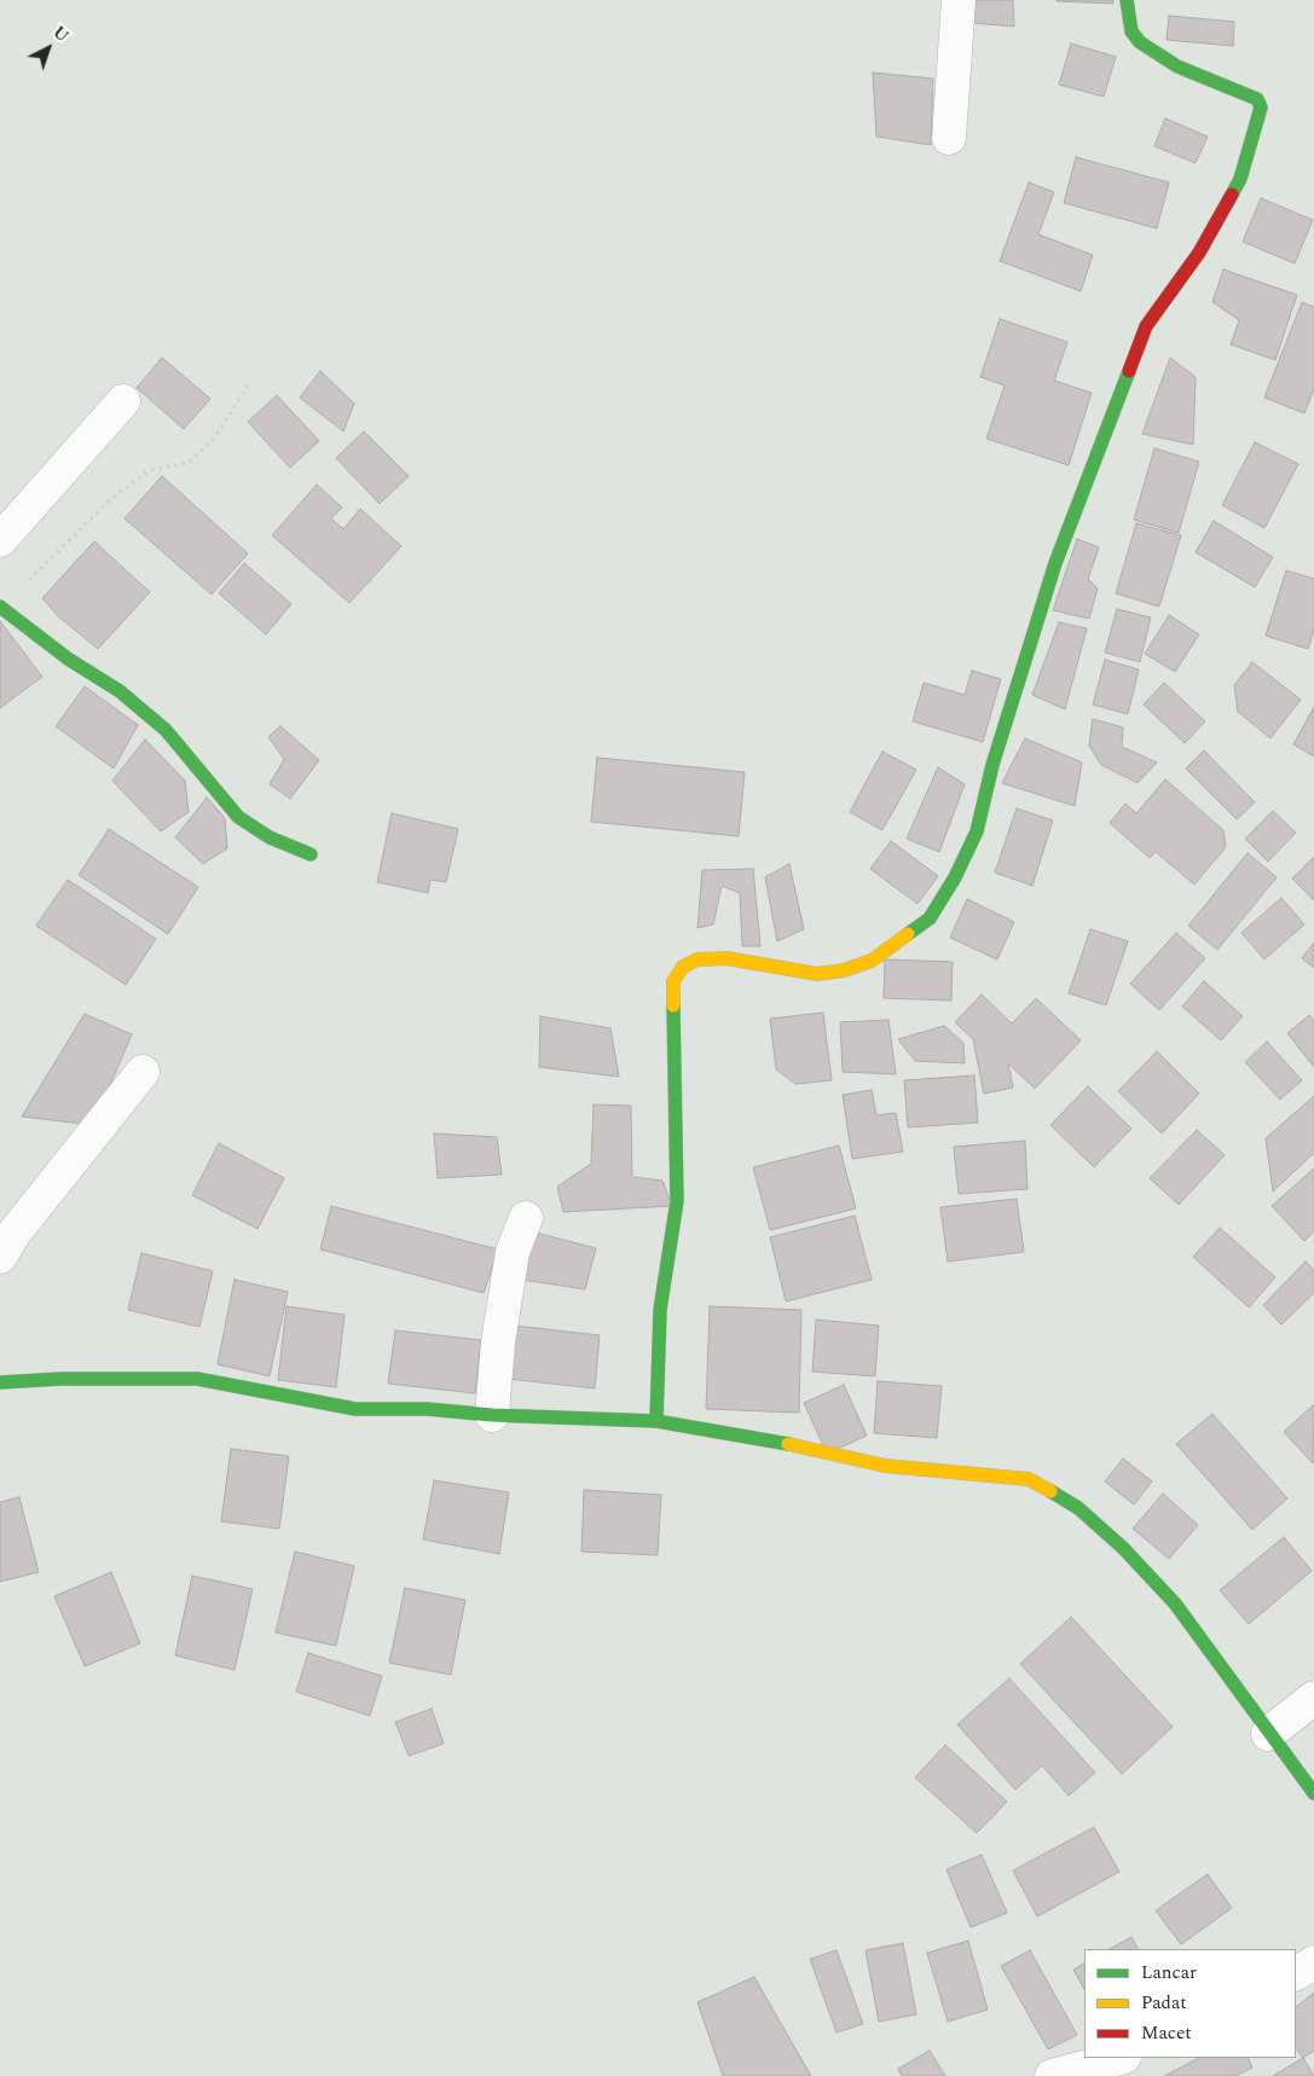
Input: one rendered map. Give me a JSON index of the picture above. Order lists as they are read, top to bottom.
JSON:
{
  "legend": ["Lancar", "Padat", "Macet"],
  "north": "top right"
}
